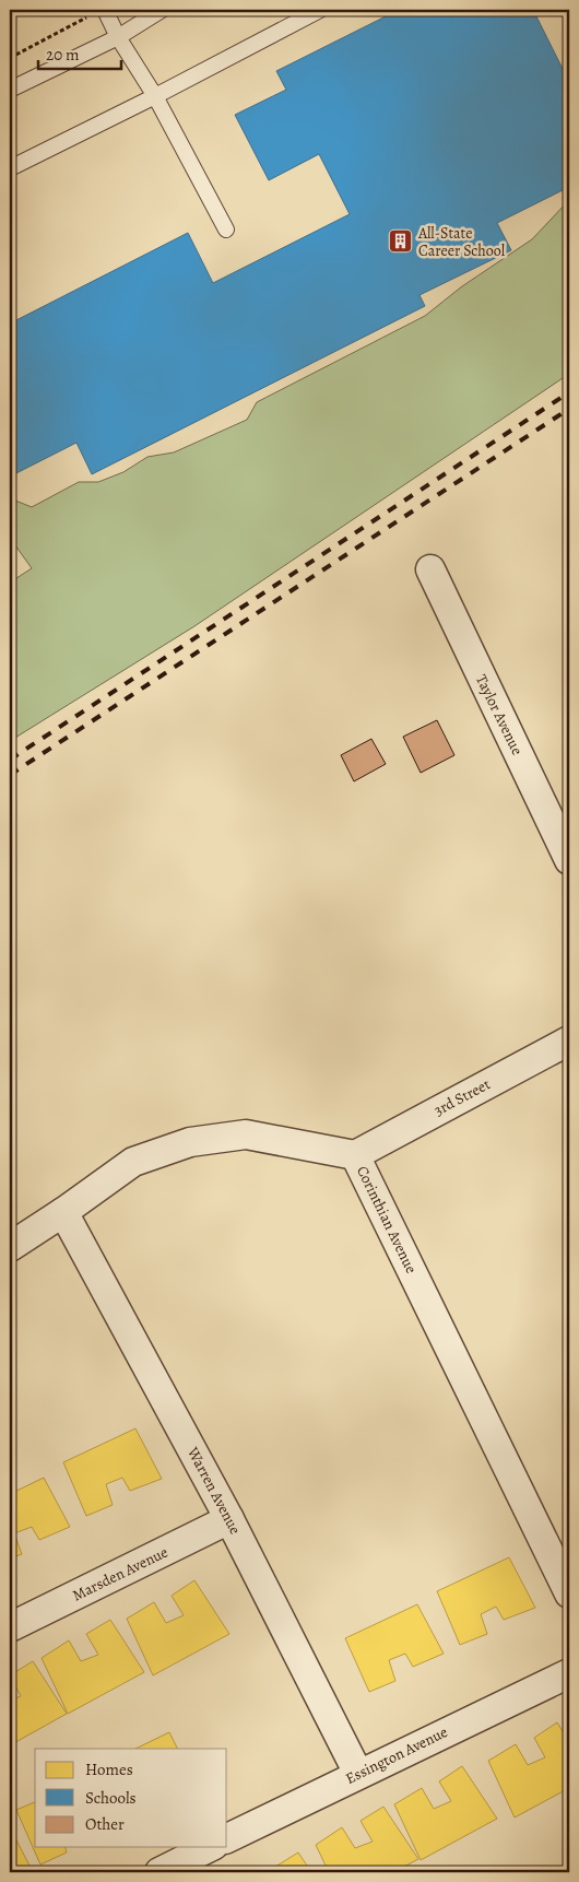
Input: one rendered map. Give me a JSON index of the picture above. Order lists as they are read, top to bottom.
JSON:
{
  "streets": {
    "street": [
      "Taylor Avenue",
      "3rd Street",
      "Corinthian Avenue",
      "Warren Avenue",
      "Marsden Avenue",
      "Essington Avenue"
    ]
  },
  "crossings": [
    ["3rd Street", "Corinthian Avenue"],
    ["Corinthian Avenue", "Warren Avenue"],
    ["Warren Avenue", "Marsden Avenue"],
    ["Warren Avenue", "Essington Avenue"]
  ],
  "places": {
    "building": ["All-State Career School"]
  },
  "legend": ["Homes", "Schools", "Other"],
  "scale_bar": "20 m"
}
